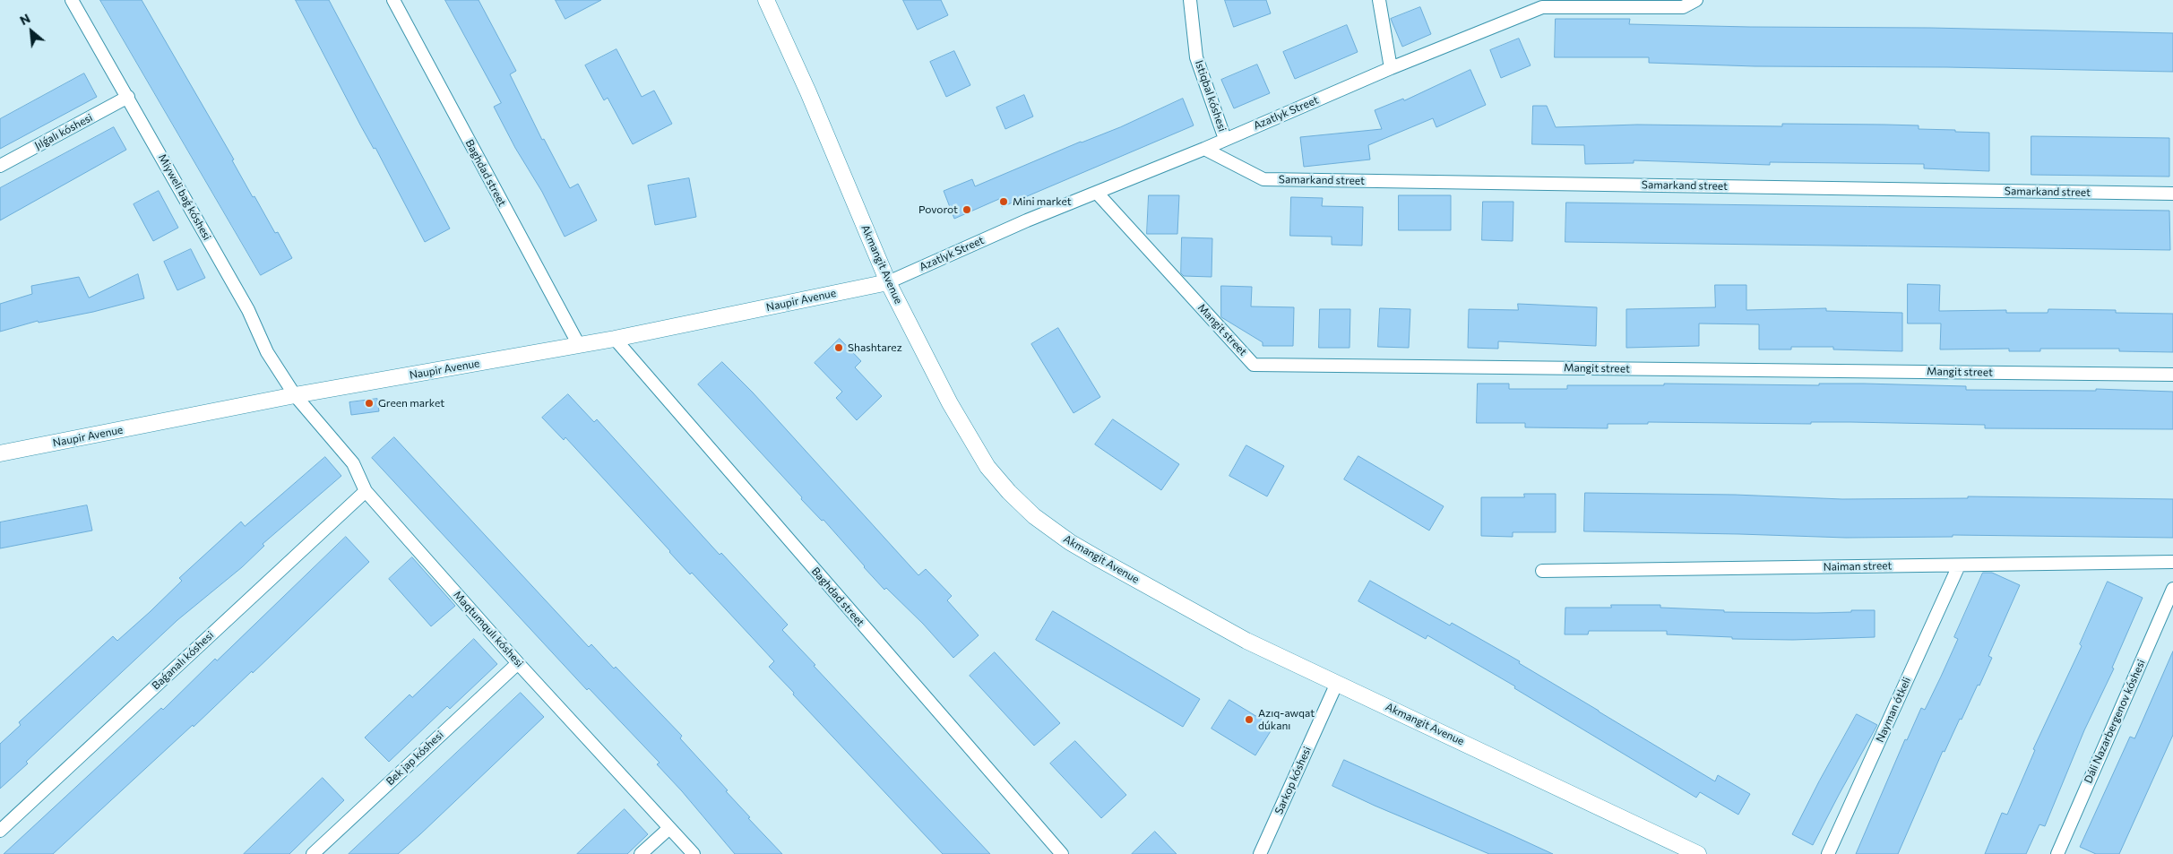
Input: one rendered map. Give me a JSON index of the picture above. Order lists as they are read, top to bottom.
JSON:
{
  "streets": {
    "street": [
      "Istiqbal kóshesi",
      "Azatlyk Street",
      "Jılǵalı kóshesi",
      "Baghdad street",
      "Samarkand street",
      "Miyweli baǵ kóshesi",
      "Akmangit Avenue",
      "Naupir Avenue",
      "Mangit street",
      "Naiman street",
      "Maqtumqulı kóshesi",
      "Baǵanalı kóshesi",
      "Nayman ótkeli",
      "Dáli Nazarbergenov kóshesi",
      "Bek jap kóshesi",
      "Sarkop kóshesi"
    ]
  },
  "crossings": [
    ["Istiqbal kóshesi", "Azatlyk Street"],
    ["Azatlyk Street", "Samarkand street"],
    ["Azatlyk Street", "Akmangit Avenue"],
    ["Azatlyk Street", "Naupir Avenue"],
    ["Azatlyk Street", "Mangit street"],
    ["Jılǵalı kóshesi", "Miyweli baǵ kóshesi"],
    ["Baghdad street", "Naupir Avenue"],
    ["Miyweli baǵ kóshesi", "Naupir Avenue"],
    ["Miyweli baǵ kóshesi", "Maqtumqulı kóshesi"],
    ["Akmangit Avenue", "Naupir Avenue"],
    ["Akmangit Avenue", "Sarkop kóshesi"],
    ["Naupir Avenue", "Maqtumqulı kóshesi"],
    ["Naiman street", "Nayman ótkeli"],
    ["Maqtumqulı kóshesi", "Baǵanalı kóshesi"],
    ["Maqtumqulı kóshesi", "Bek jap kóshesi"]
  ],
  "places": [
    "Mini market",
    "Povorot",
    "Shashtarez",
    "Green market",
    "Azıq-awqat dúkanı"
  ],
  "north": "top left"
}
